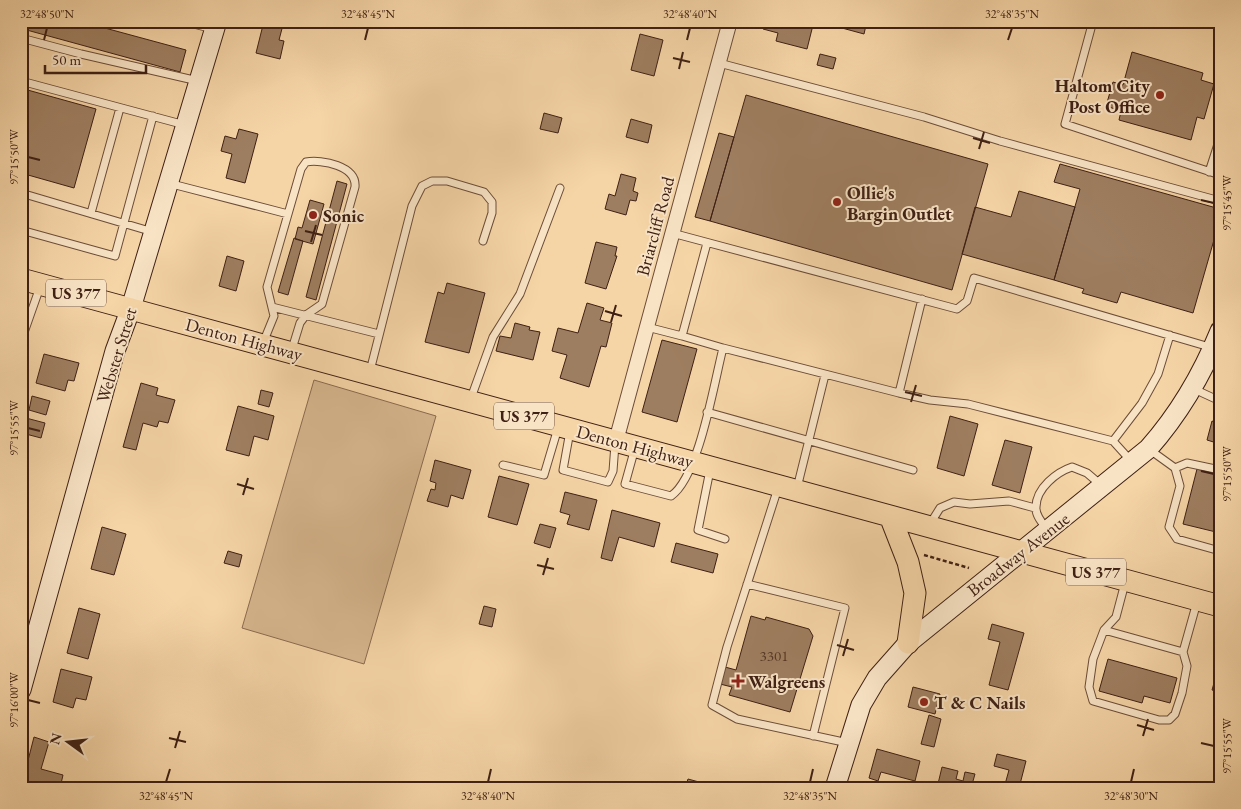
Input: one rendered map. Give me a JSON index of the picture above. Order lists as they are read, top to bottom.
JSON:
{
  "streets": {
    "main road": ["US 377", "Denton Highway"],
    "street": ["Briarcliff Road", "Webster Street", "Broadway Avenue"]
  },
  "crossings": [
    ["Briarcliff Road", "Denton Highway"],
    ["Denton Highway", "Webster Street"],
    ["Denton Highway", "Broadway Avenue"]
  ],
  "places": {
    "other": [
      "Haltom City Post Office",
      "Ollie's Bargin Outlet",
      "Sonic",
      "T & C Nails"
    ],
    "health": ["Walgreens"]
  },
  "house_numbers": ["3301"],
  "scale_bar": "50 m",
  "north": "left",
  "coordinates": [
    "32°48'50\"N",
    "32°48'45\"N",
    "32°48'40\"N",
    "32°48'35\"N",
    "97°15'50\"W",
    "97°15'45\"W",
    "97°15'55\"W",
    "97°16'00\"W",
    "32°48'30\"N"
  ]
}
